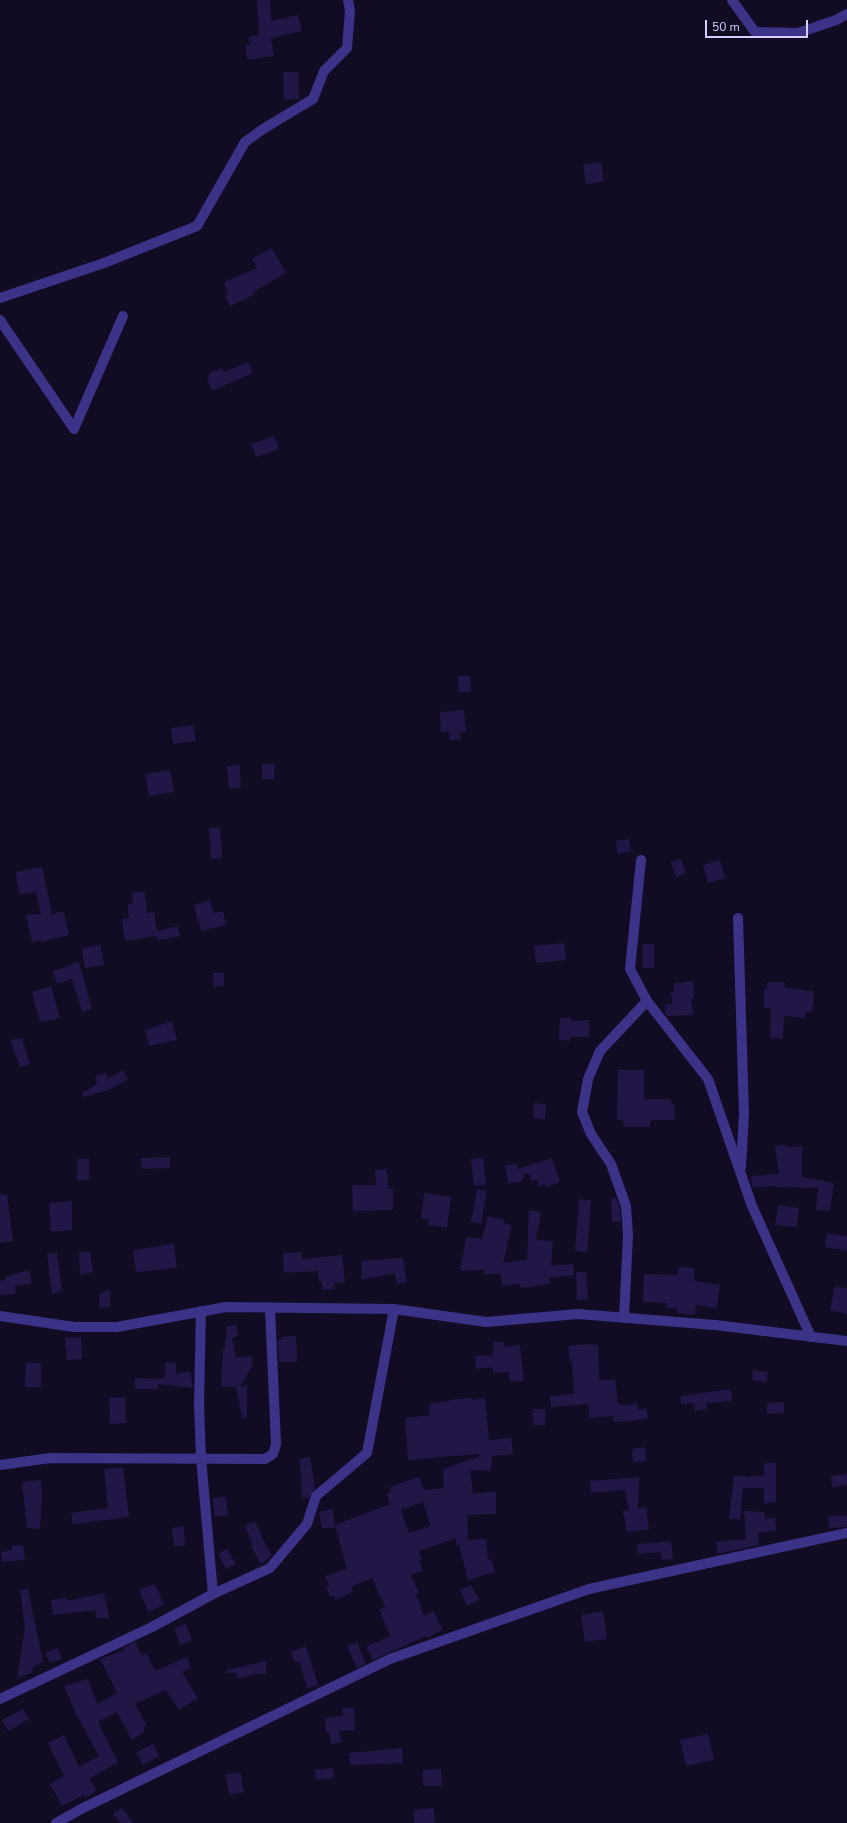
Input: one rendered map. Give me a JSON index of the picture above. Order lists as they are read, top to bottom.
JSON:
{
  "scale_bar": "50 m"
}
